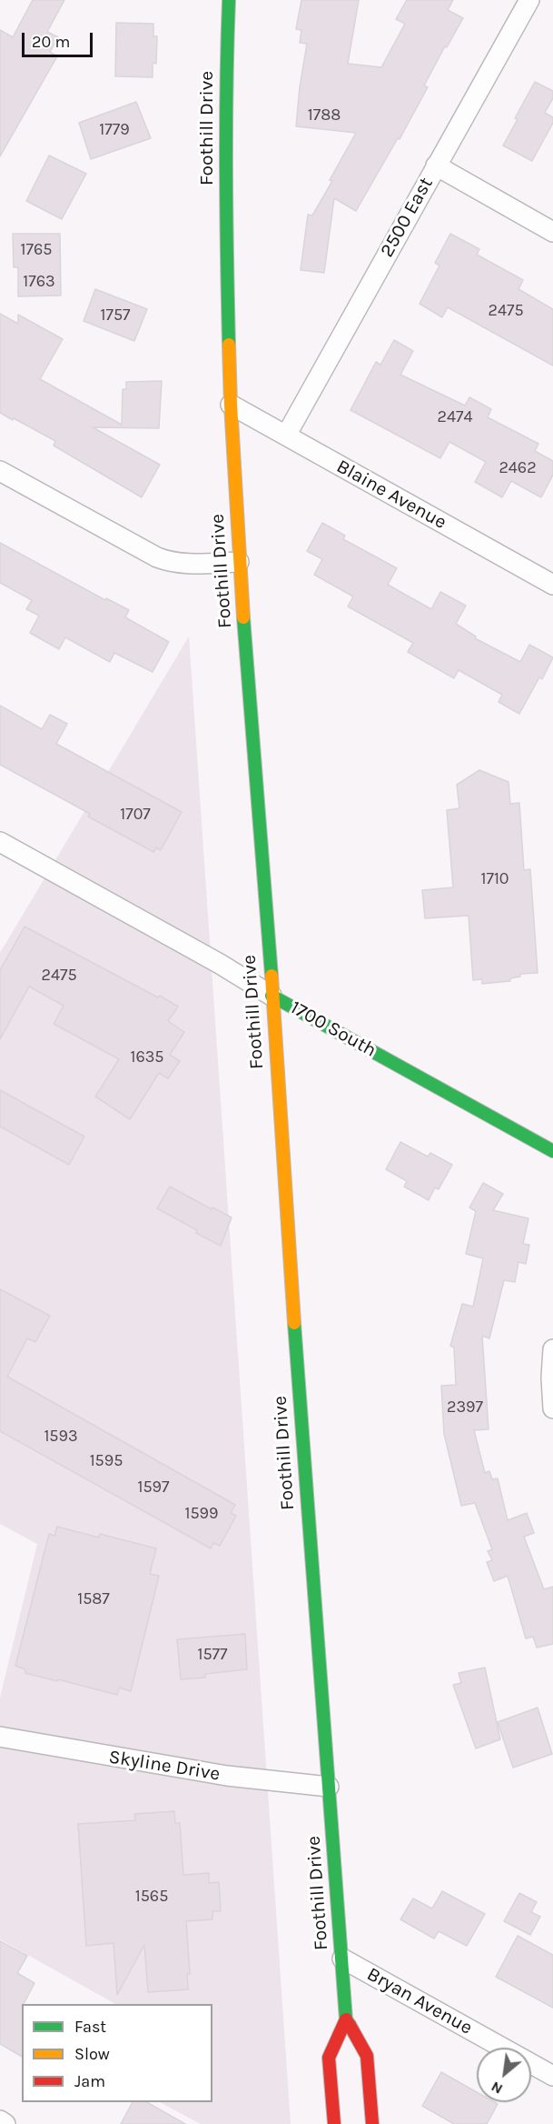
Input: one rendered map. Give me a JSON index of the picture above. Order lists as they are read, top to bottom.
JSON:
{
  "streets": {
    "main road": ["Foothill Drive", "1700 South"],
    "street": [
      "2500 East",
      "Blaine Avenue",
      "Skyline Drive",
      "Bryan Avenue"
    ]
  },
  "crossings": [
    ["Foothill Drive", "Blaine Avenue"],
    ["Foothill Drive", "1700 South"],
    ["Foothill Drive", "Skyline Drive"],
    ["Foothill Drive", "Bryan Avenue"],
    ["2500 East", "Blaine Avenue"]
  ],
  "house_numbers": [
    "1788",
    "1779",
    "1765",
    "1763",
    "2475",
    "1757",
    "2474",
    "2462",
    "1707",
    "1710",
    "2475",
    "1635",
    "2397",
    "1593",
    "1595",
    "1597",
    "1599",
    "1587",
    "1577",
    "1565"
  ],
  "legend": ["Fast", "Slow", "Jam"],
  "scale_bar": "20 m",
  "north": "bottom left"
}
